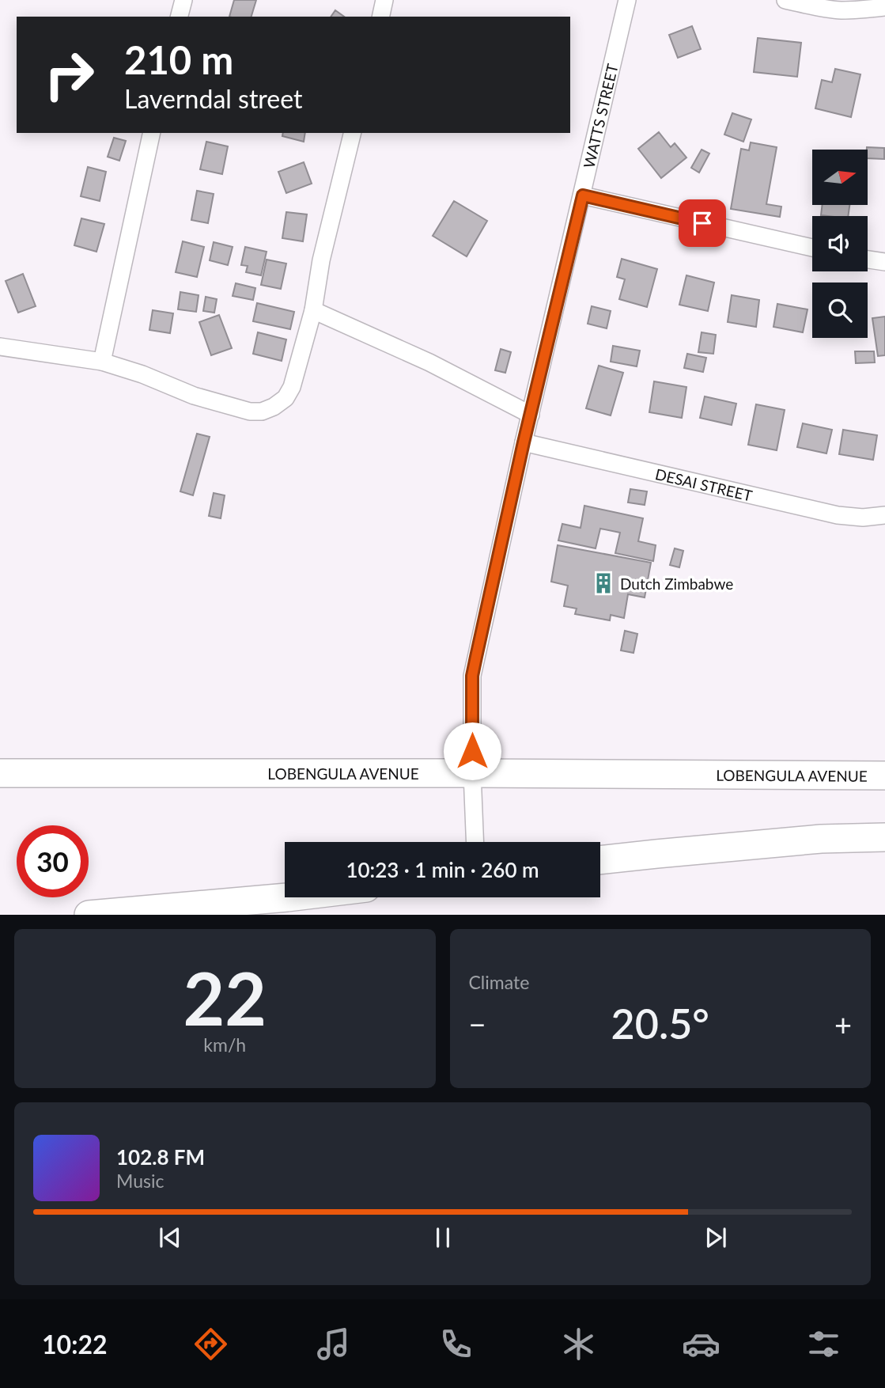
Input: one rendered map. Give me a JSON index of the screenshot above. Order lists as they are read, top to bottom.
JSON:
{
  "streets": {
    "highway": ["LOBENGULA AVENUE"],
    "street": ["WATTS STREET", "DESAI STREET"]
  },
  "crossings": [
    ["WATTS STREET", "DESAI STREET"],
    ["WATTS STREET", "LOBENGULA AVENUE"]
  ],
  "places": {
    "building": ["Dutch Zimbabwe"]
  },
  "north": "right",
  "page": {
    "turn": ["210 m", "Laverndal street"],
    "limit": "30",
    "trip": "10:23 · 1 min · 260 m",
    "tile": [
      ["22", "km/h"],
      "Climate"
    ],
    "heat": ["−", "20.5°", "+"],
    "song": ["102.8 FM", "Music"],
    "tabs": "10:22"
  }
}
